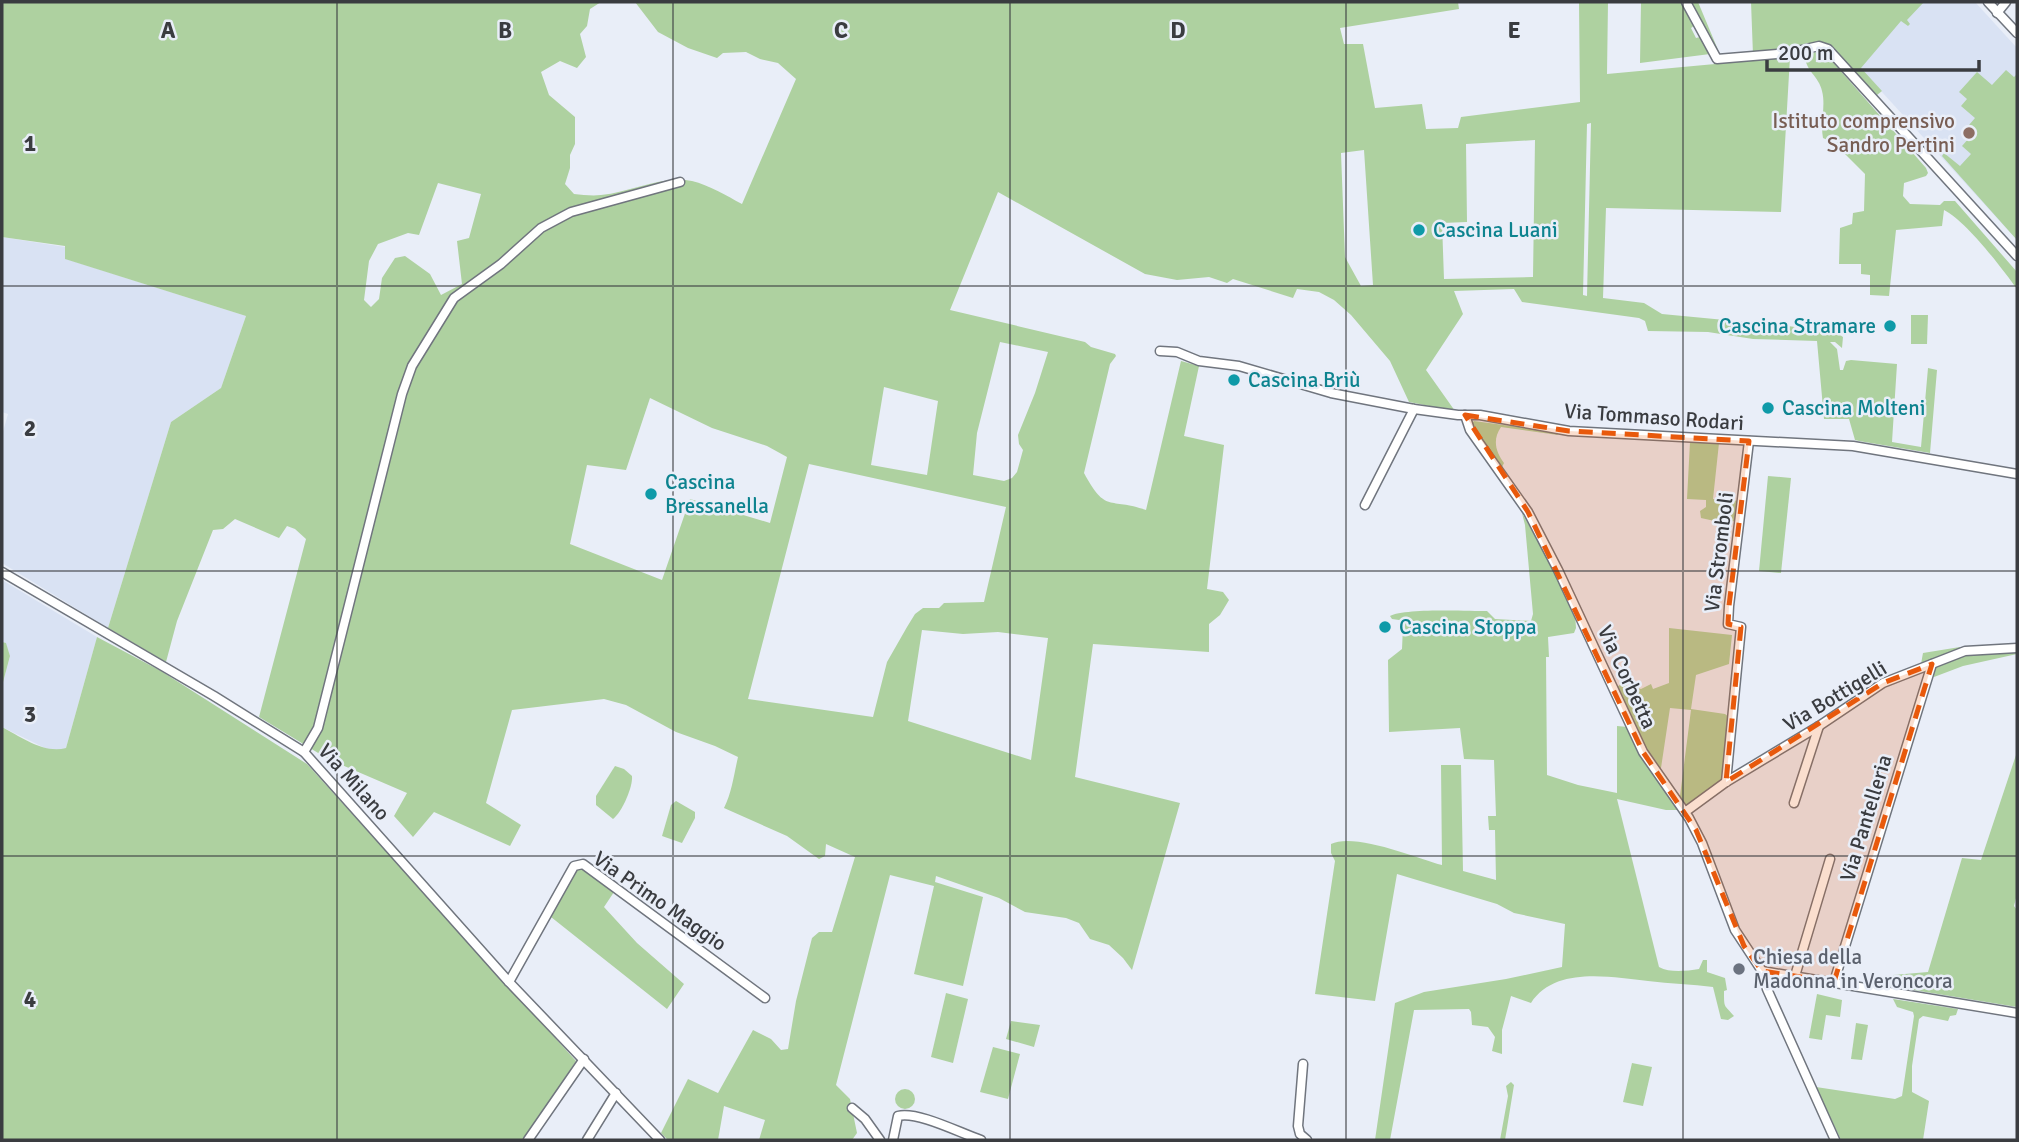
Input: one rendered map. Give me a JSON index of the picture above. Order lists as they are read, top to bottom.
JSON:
{
  "streets": {
    "street": [
      "Via Tommaso Rodari",
      "Via Stromboli",
      "Via Corbetta",
      "Via Bottigelli",
      "Via Milano",
      "Via Pantelleria",
      "Via Primo Maggio"
    ]
  },
  "crossings": [
    ["Via Tommaso Rodari", "Via Stromboli"],
    ["Via Tommaso Rodari", "Via Corbetta"],
    ["Via Stromboli", "Via Bottigelli"],
    ["Via Corbetta", "Via Bottigelli"],
    ["Via Bottigelli", "Via Pantelleria"],
    ["Via Milano", "Via Primo Maggio"]
  ],
  "places": [
    "Istituto comprensivo Sandro Pertini",
    "Cascina Luani",
    "Cascina Stramare",
    "Cascina Briù",
    "Cascina Molteni",
    "Cascina Bressanella",
    "Cascina Stoppa",
    "Chiesa della Madonna in Veroncora"
  ],
  "scale_bar": "200 m",
  "grid": {
    "columns": [
      "A",
      "B",
      "C",
      "D",
      "E"
    ],
    "rows": [
      "1",
      "2",
      "3",
      "4"
    ]
  }
}
